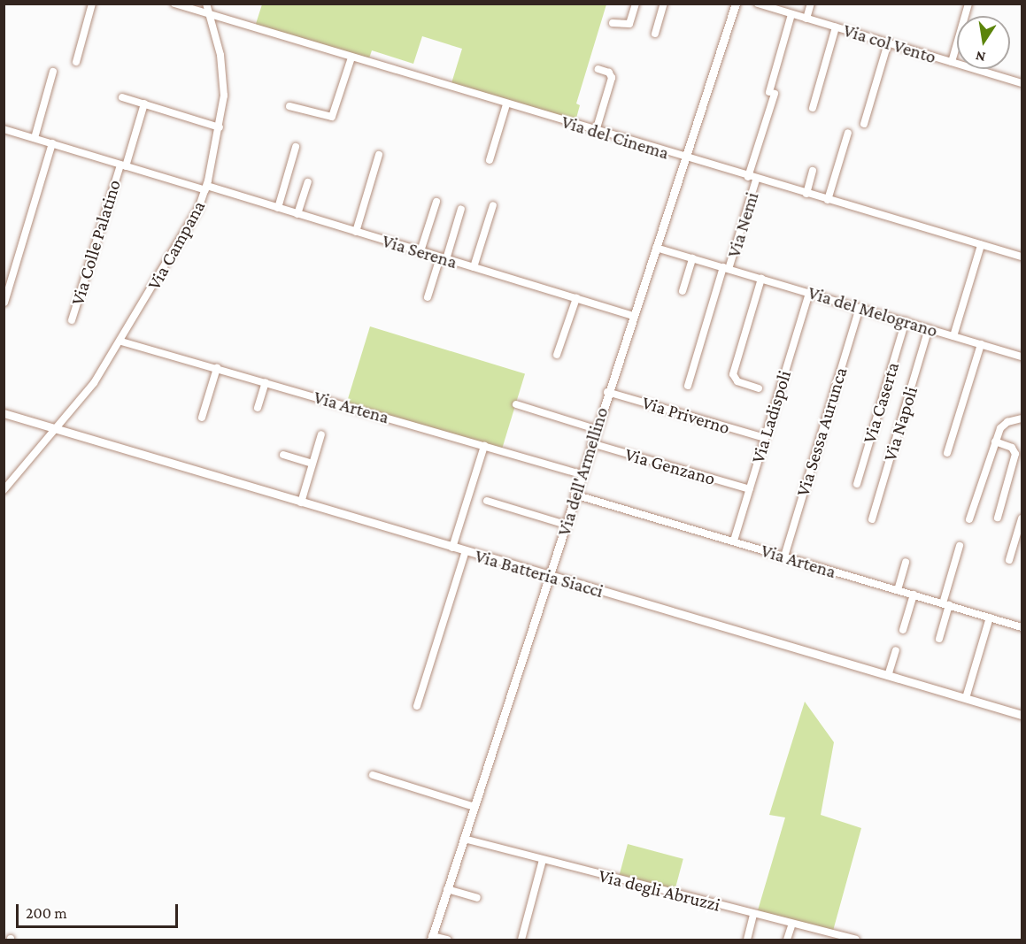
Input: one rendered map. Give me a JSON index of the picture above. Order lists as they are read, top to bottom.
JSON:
{
  "streets": {
    "street": [
      "Via col Vento",
      "Via del Cinema",
      "Via Nemi",
      "Via Colle Palatino",
      "Via Campana",
      "Via Serena",
      "Via del Melograno",
      "Via Caserta",
      "Via Artena",
      "Via Priverno",
      "Via Ladispoli",
      "Via Napoli",
      "Via Sessa Aurunca",
      "Via Genzano",
      "Via dell'Armellino",
      "Via Batteria Siacci",
      "Via degli Abruzzi"
    ]
  },
  "crossings": [
    ["Via del Cinema", "Via Nemi"],
    ["Via del Cinema", "Via Campana"],
    ["Via del Cinema", "Via dell'Armellino"],
    ["Via Nemi", "Via del Melograno"],
    ["Via Colle Palatino", "Via Serena"],
    ["Via Campana", "Via Serena"],
    ["Via Campana", "Via Artena"],
    ["Via Campana", "Via Batteria Siacci"],
    ["Via Serena", "Via dell'Armellino"],
    ["Via del Melograno", "Via Caserta"],
    ["Via del Melograno", "Via Ladispoli"],
    ["Via del Melograno", "Via Napoli"],
    ["Via del Melograno", "Via Sessa Aurunca"],
    ["Via del Melograno", "Via dell'Armellino"],
    ["Via Artena", "Via Ladispoli"],
    ["Via Artena", "Via Sessa Aurunca"],
    ["Via Artena", "Via dell'Armellino"],
    ["Via Priverno", "Via Ladispoli"],
    ["Via Priverno", "Via dell'Armellino"],
    ["Via Ladispoli", "Via Genzano"],
    ["Via Genzano", "Via dell'Armellino"],
    ["Via dell'Armellino", "Via Batteria Siacci"],
    ["Via dell'Armellino", "Via degli Abruzzi"]
  ],
  "scale_bar": "200 m",
  "north": "bottom"
}
